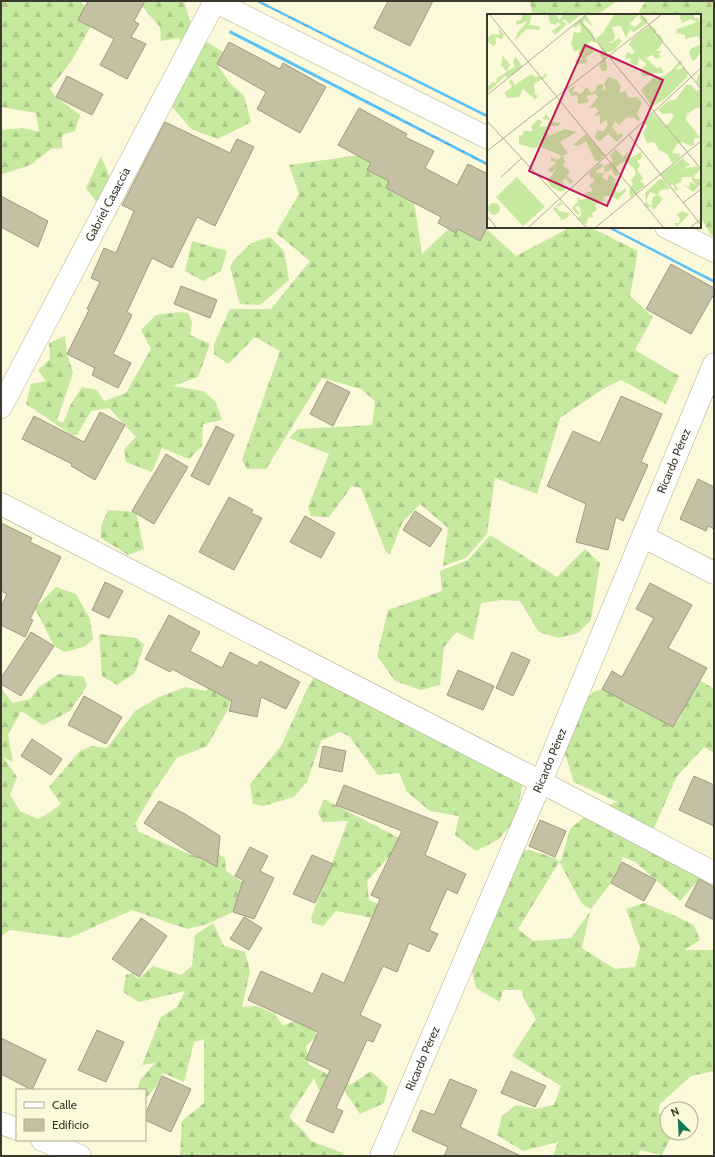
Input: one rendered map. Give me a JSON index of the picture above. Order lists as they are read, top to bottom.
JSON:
{
  "streets": {
    "street": ["Gabriel Casaccia", "Ricardo Pérez"]
  },
  "legend": ["Calle", "Edificio"],
  "north": "top left"
}
